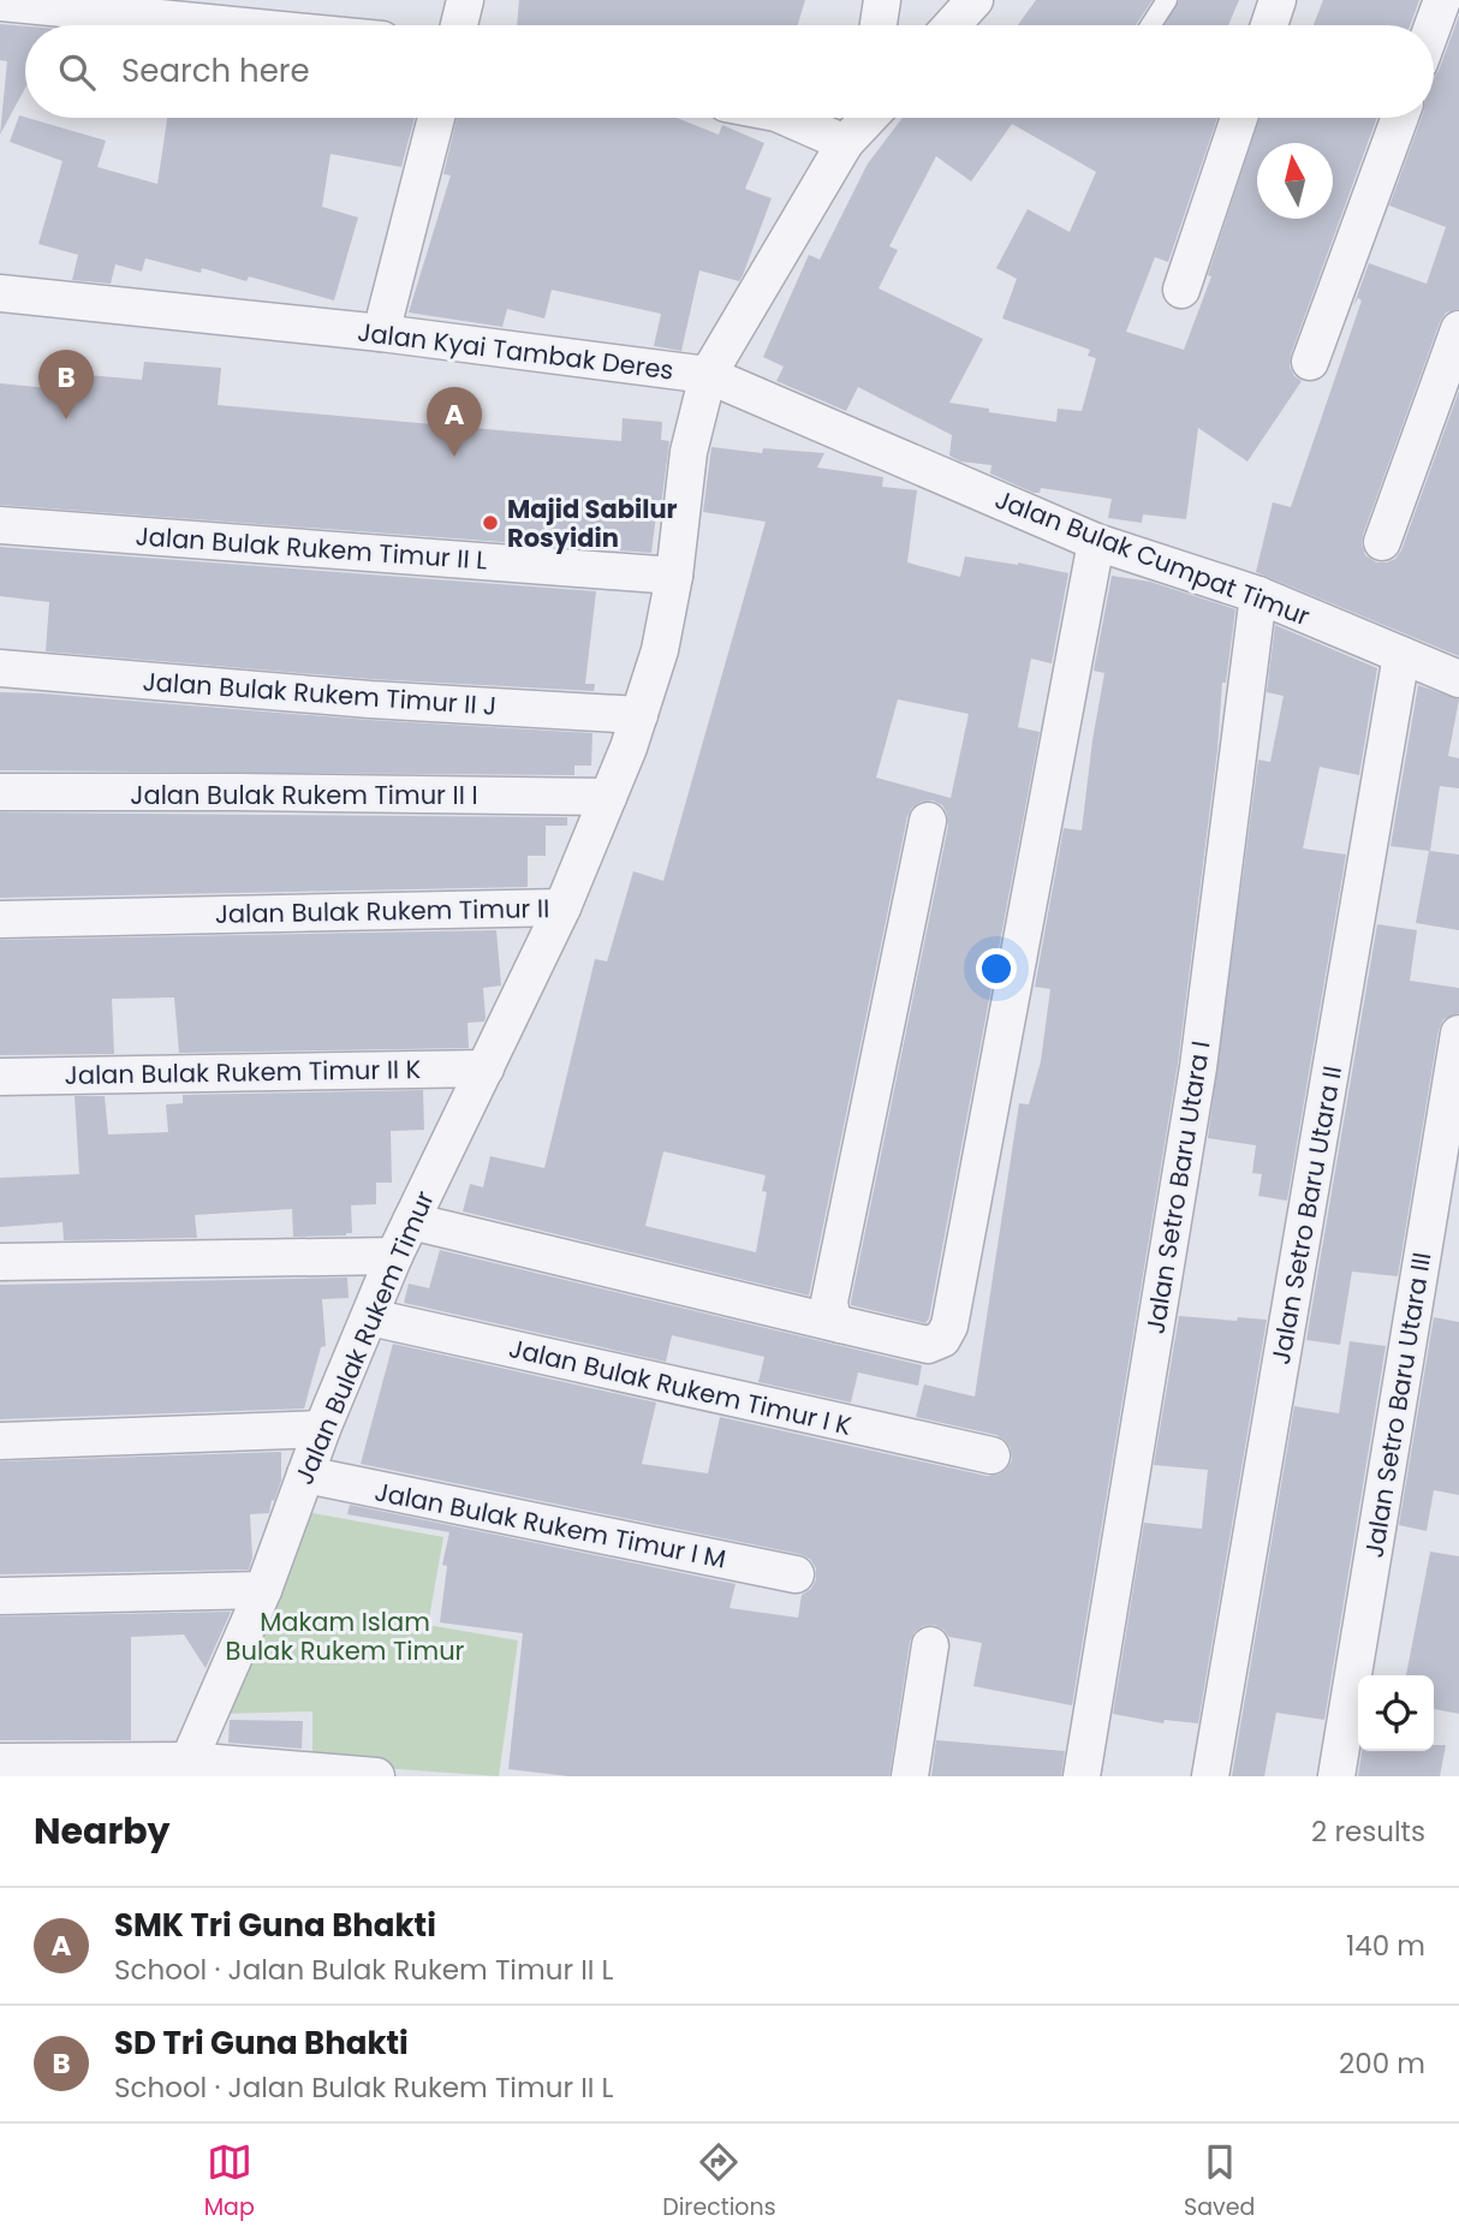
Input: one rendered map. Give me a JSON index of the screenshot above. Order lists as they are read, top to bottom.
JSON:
{
  "streets": {
    "street": [
      "Jalan Kyai Tambak Deres",
      "Jalan Bulak Rukem Timur II L",
      "Jalan Bulak Cumpat Timur",
      "Jalan Bulak Rukem Timur II J",
      "Jalan Bulak Rukem Timur II I",
      "Jalan Bulak Rukem Timur II",
      "Jalan Bulak Rukem Timur II K",
      "Jalan Setro Baru Utara I",
      "Jalan Setro Baru Utara II",
      "Jalan Bulak Rukem Timur",
      "Jalan Bulak Rukem Timur I K",
      "Jalan Setro Baru Utara III",
      "Jalan Bulak Rukem Timur I M"
    ]
  },
  "crossings": [
    ["Jalan Kyai Tambak Deres", "Jalan Bulak Cumpat Timur"],
    ["Jalan Kyai Tambak Deres", "Jalan Bulak Rukem Timur II"],
    ["Jalan Bulak Rukem Timur II L", "Jalan Bulak Rukem Timur II"],
    ["Jalan Bulak Cumpat Timur", "Jalan Bulak Rukem Timur II"],
    ["Jalan Bulak Cumpat Timur", "Jalan Setro Baru Utara I"],
    ["Jalan Bulak Cumpat Timur", "Jalan Setro Baru Utara II"],
    ["Jalan Bulak Rukem Timur II J", "Jalan Bulak Rukem Timur II"],
    ["Jalan Bulak Rukem Timur II I", "Jalan Bulak Rukem Timur II"],
    ["Jalan Bulak Rukem Timur II", "Jalan Bulak Rukem Timur"],
    ["Jalan Bulak Rukem Timur II K", "Jalan Bulak Rukem Timur"],
    ["Jalan Bulak Rukem Timur", "Jalan Bulak Rukem Timur I K"],
    ["Jalan Bulak Rukem Timur", "Jalan Bulak Rukem Timur I M"]
  ],
  "parks": ["Makam Islam Bulak Rukem Timur"],
  "places": ["Majid Sabilur Rosyidin"],
  "north": "top",
  "page": {
    "search": "Search here",
    "pins": ["B", "A"],
    "heading": ["Nearby", "2 results"],
    "list": [
      {
        "mark": "A",
        "name": "SMK Tri Guna Bhakti",
        "note": "School · Jalan Bulak Rukem Timur II L",
        "value": "140 m"
      },
      {
        "mark": "B",
        "name": "SD Tri Guna Bhakti",
        "note": "School · Jalan Bulak Rukem Timur II L",
        "value": "200 m"
      }
    ],
    "nav": ["Map", "Directions", "Saved"]
  }
}
